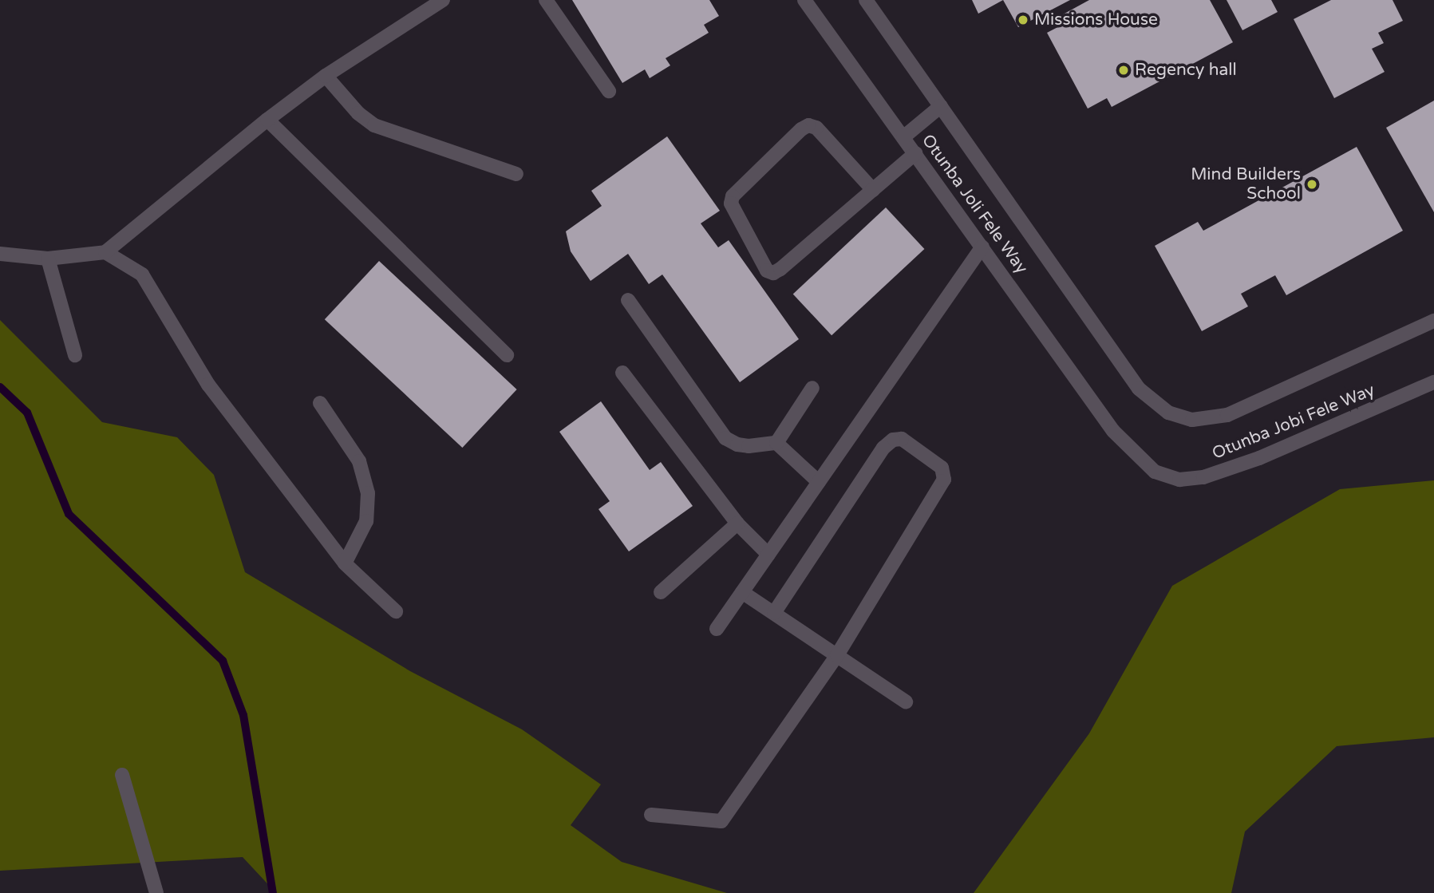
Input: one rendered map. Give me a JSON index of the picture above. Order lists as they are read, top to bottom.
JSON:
{
  "streets": {
    "street": ["Otunba Joli Fele Way", "Otunba Jobi Fele Way"]
  },
  "crossings": [
    ["Otunba Joli Fele Way", "Otunba Jobi Fele Way"]
  ],
  "places": ["Missions House", "Regency hall", "Mind Builders School"]
}
